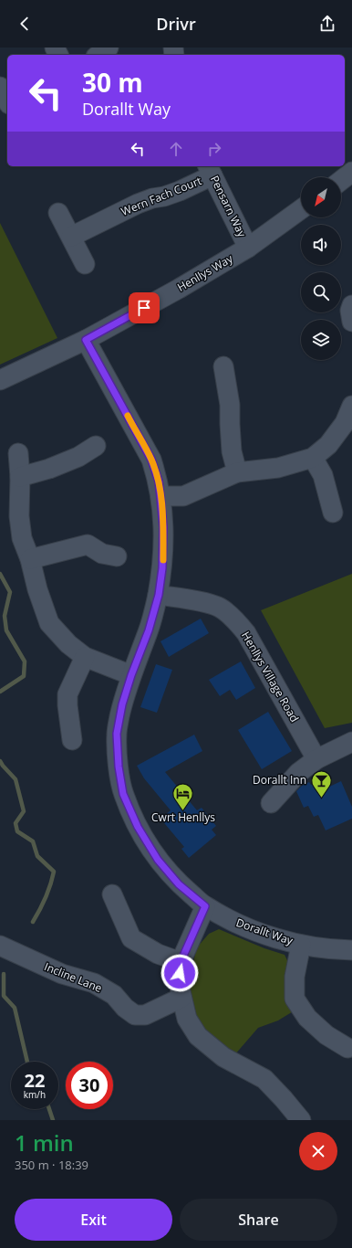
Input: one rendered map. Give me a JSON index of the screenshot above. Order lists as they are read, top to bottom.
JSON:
{
  "streets": {
    "street": [
      "Wern Fach Court",
      "Pensarn Way",
      "Henllys Way",
      "Henllys Village Road",
      "Dorallt Way",
      "Incline Lane"
    ]
  },
  "crossings": [
    ["Wern Fach Court", "Pensarn Way"],
    ["Pensarn Way", "Henllys Way"],
    ["Henllys Village Road", "Dorallt Way"]
  ],
  "places": {
    "bar": ["Dorallt Inn"],
    "hotel": ["Cwrt Henllys"]
  },
  "north": "bottom left",
  "page": {
    "header": "Drivr",
    "turn": ["30 m", "Dorallt Way"],
    "speed": "22 km/h",
    "limit": "30",
    "heading": ["1 min", "350 m · 18:39"],
    "buttons": ["Exit", "Share"]
  }
}
